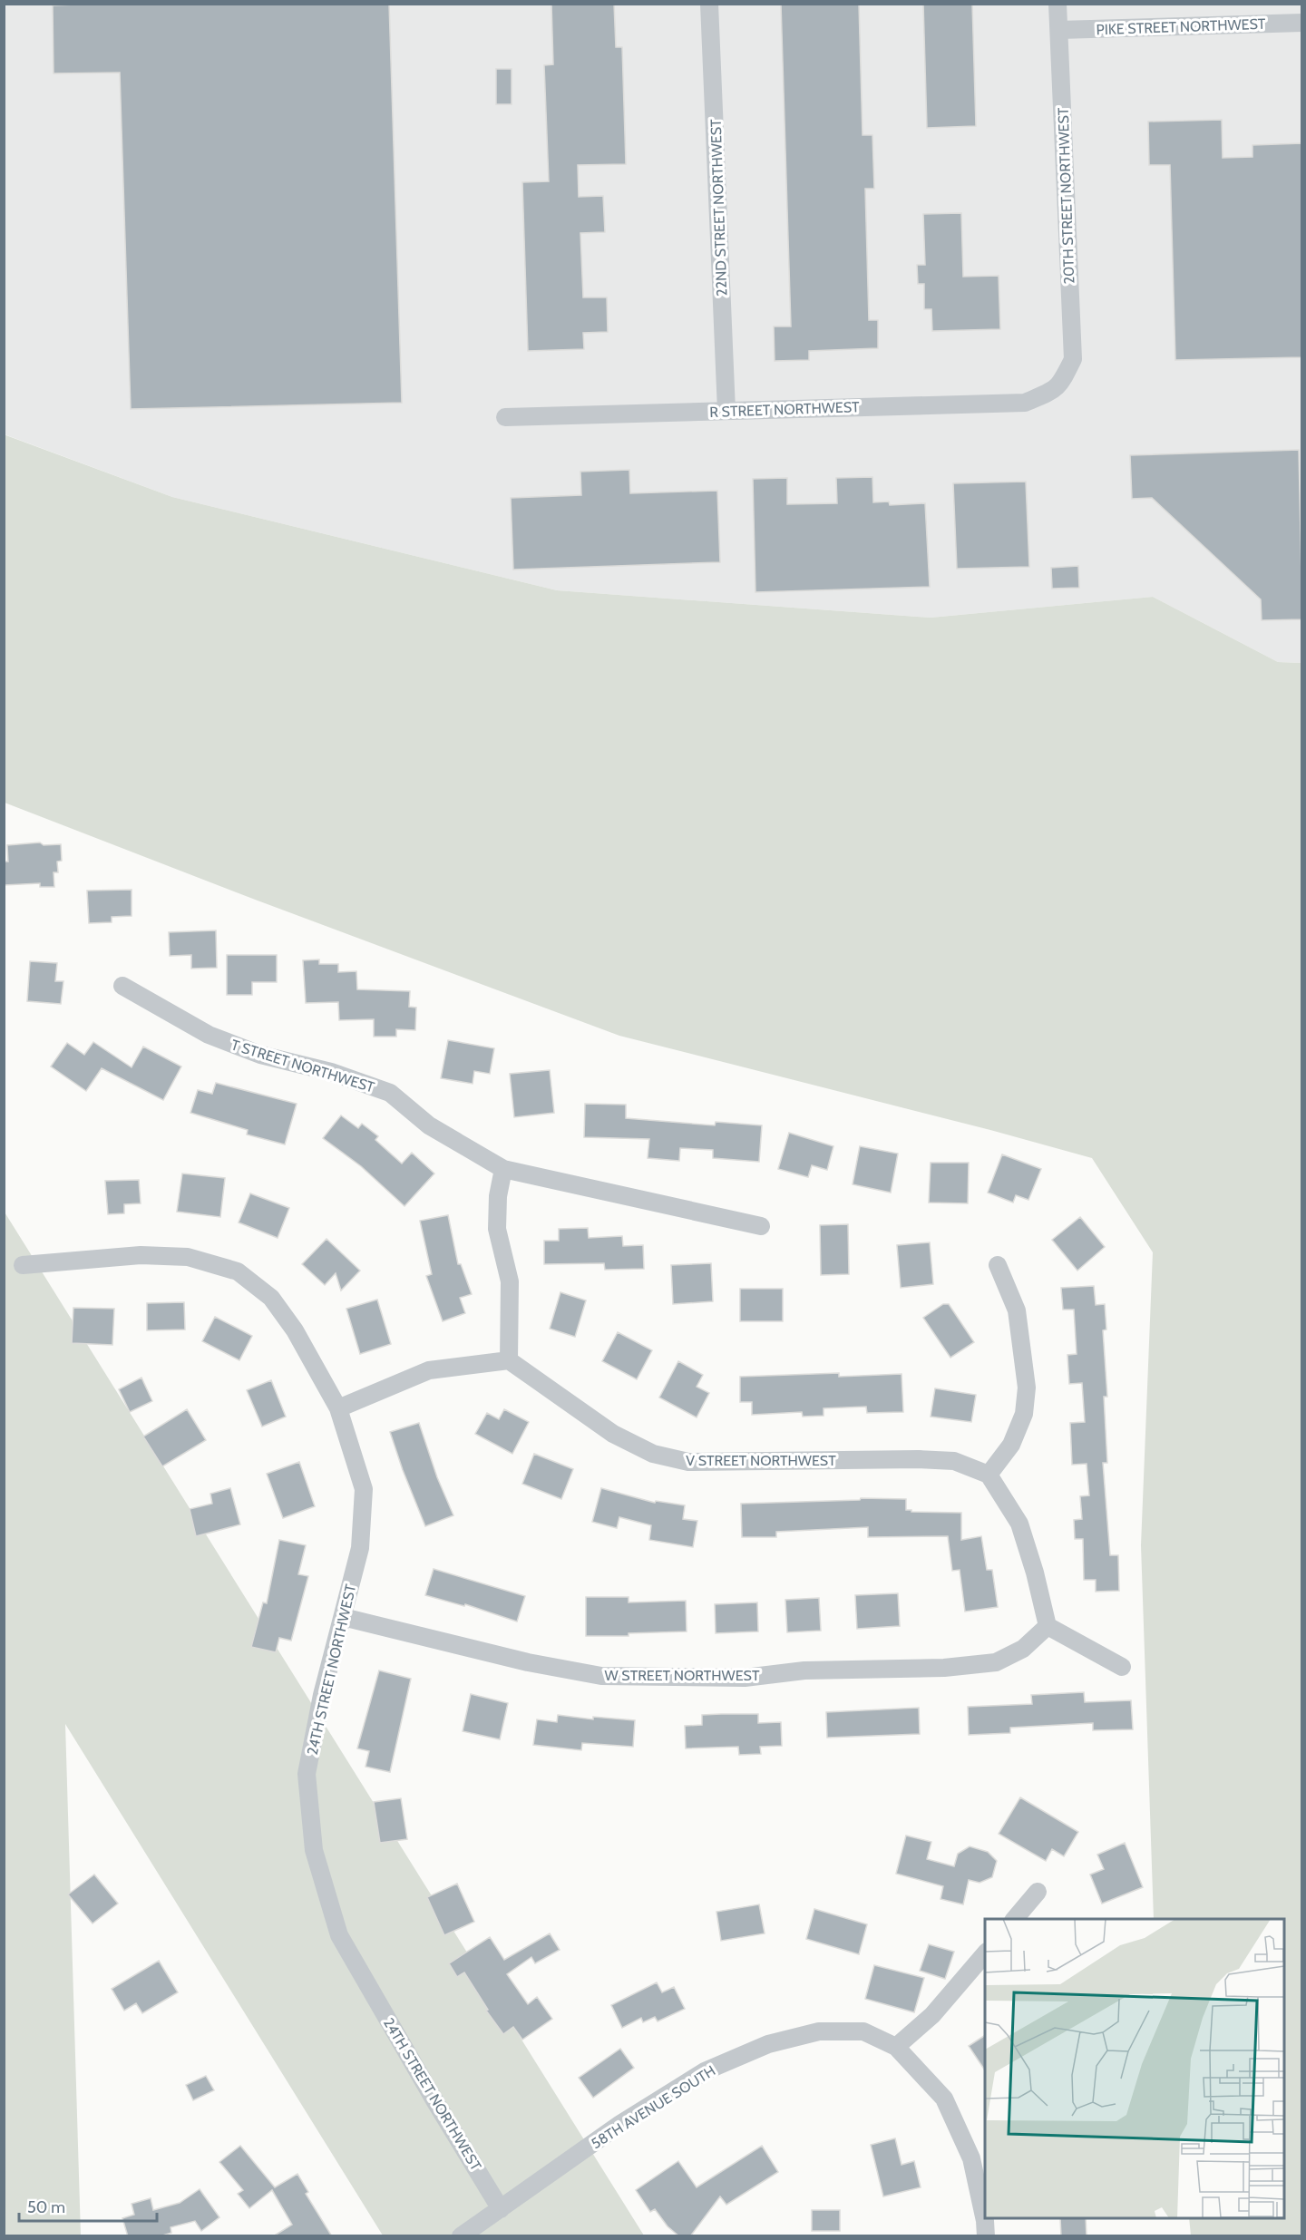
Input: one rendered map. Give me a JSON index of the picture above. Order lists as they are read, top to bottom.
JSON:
{
  "streets": {
    "street": [
      "PIKE STREET NORTHWEST",
      "20TH STREET NORTHWEST",
      "22ND STREET NORTHWEST",
      "R STREET NORTHWEST",
      "T STREET NORTHWEST",
      "V STREET NORTHWEST",
      "24TH STREET NORTHWEST",
      "W STREET NORTHWEST",
      "58TH AVENUE SOUTH"
    ]
  },
  "crossings": [
    ["PIKE STREET NORTHWEST", "20TH STREET NORTHWEST"],
    ["20TH STREET NORTHWEST", "R STREET NORTHWEST"],
    ["22ND STREET NORTHWEST", "R STREET NORTHWEST"],
    ["24TH STREET NORTHWEST", "W STREET NORTHWEST"],
    ["24TH STREET NORTHWEST", "58TH AVENUE SOUTH"]
  ],
  "scale_bar": "50 m"
}
